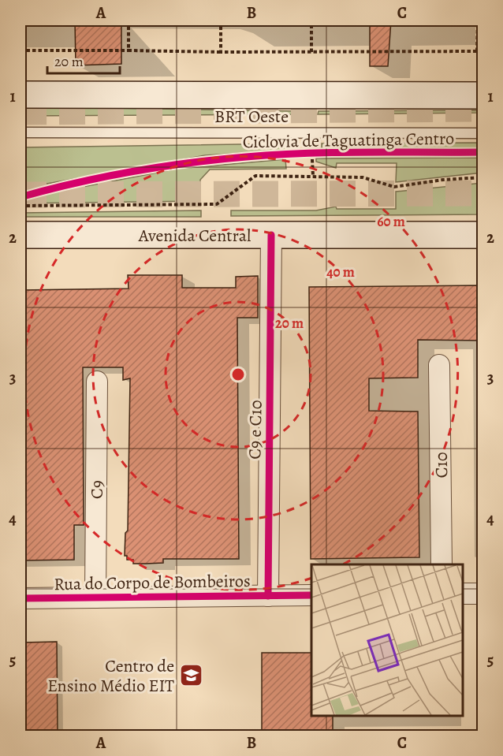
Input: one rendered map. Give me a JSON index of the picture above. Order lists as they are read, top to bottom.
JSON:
{
  "streets": {
    "main road": ["Avenida Central"],
    "street": [
      "C9 e C10",
      "C10",
      "C9",
      "Rua do Corpo de Bombeiros"
    ],
    "lane": ["BRT Oeste"],
    "cycle path": ["Ciclovia de Taguatinga Centro"]
  },
  "crossings": [
    ["Avenida Central", "C9 e C10"],
    ["C9 e C10", "Rua do Corpo de Bombeiros"],
    ["C9", "Rua do Corpo de Bombeiros"]
  ],
  "places": {
    "school or university": ["Centro de Ensino Médio EIT"]
  },
  "scale_bar": "20 m",
  "grid": {
    "columns": ["A", "B", "C"],
    "rows": [
      "1",
      "2",
      "3",
      "4",
      "5"
    ]
  },
  "rings": ["60 m", "40 m", "20 m"]
}
